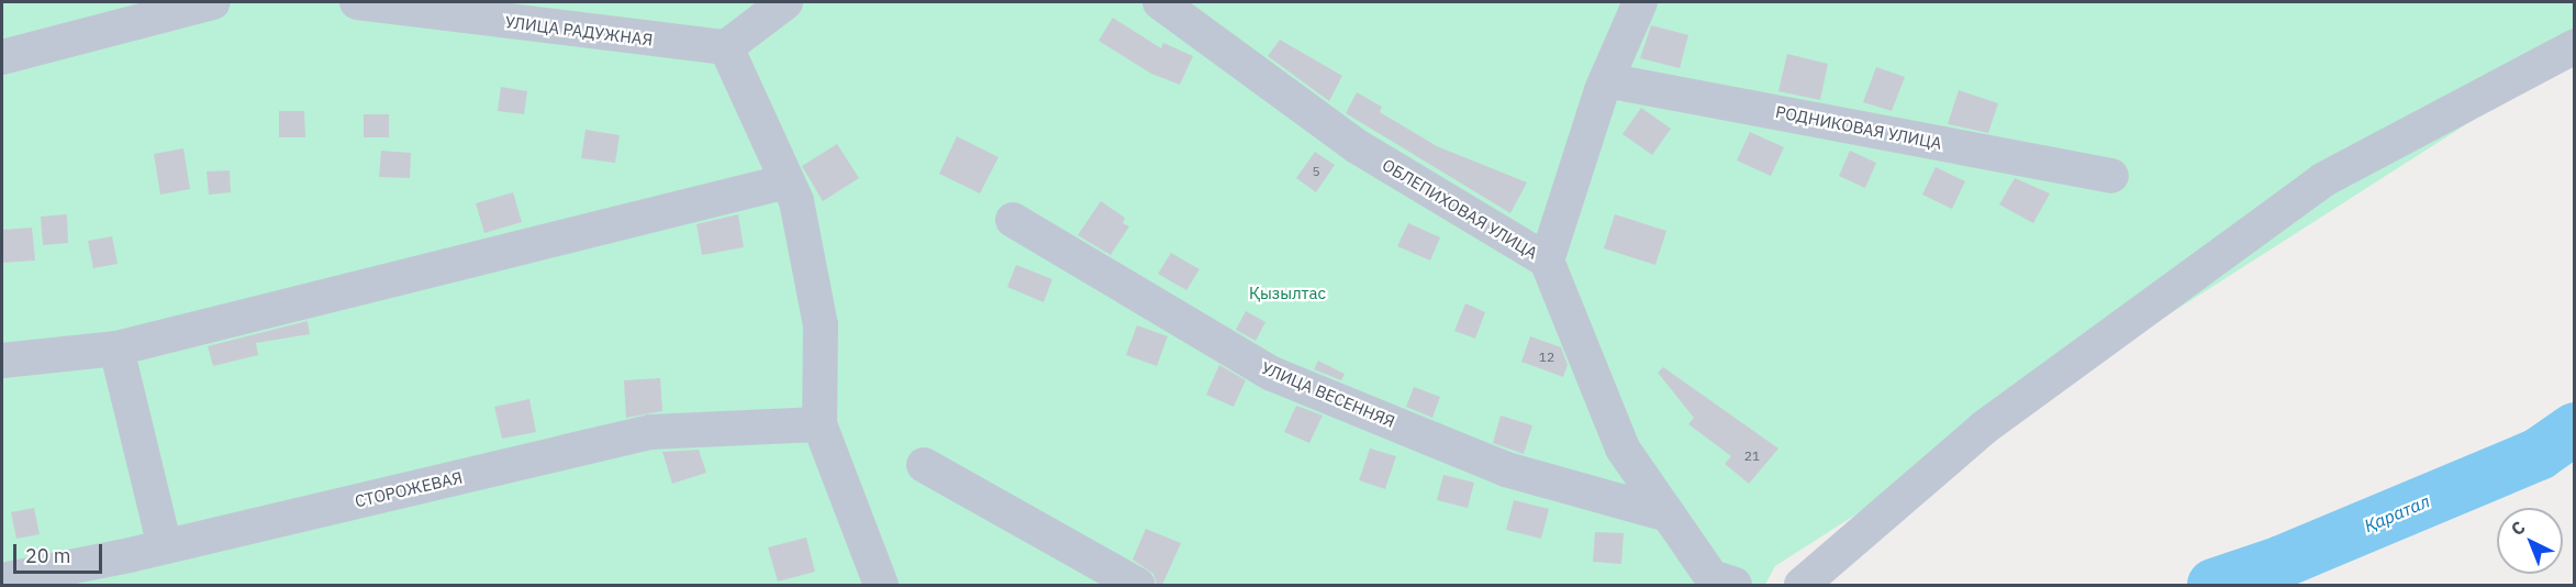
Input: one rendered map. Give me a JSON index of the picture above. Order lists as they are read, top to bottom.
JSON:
{
  "streets": {
    "street": [
      "УЛИЦА РАДУЖНАЯ",
      "РОДНИКОВАЯ УЛИЦА",
      "ОБЛЕПИХОВАЯ УЛИЦА",
      "УЛИЦА ВЕСЕННЯЯ",
      "СТОРОЖЕВАЯ"
    ]
  },
  "crossings": [
    ["ОБЛЕПИХОВАЯ УЛИЦА", "УЛИЦА ВЕСЕННЯЯ"]
  ],
  "water": ["Қаратал"],
  "parks": ["Қызылтас"],
  "house_numbers": ["5", "12", "21"],
  "scale_bar": "20 m",
  "north": "top left"
}
